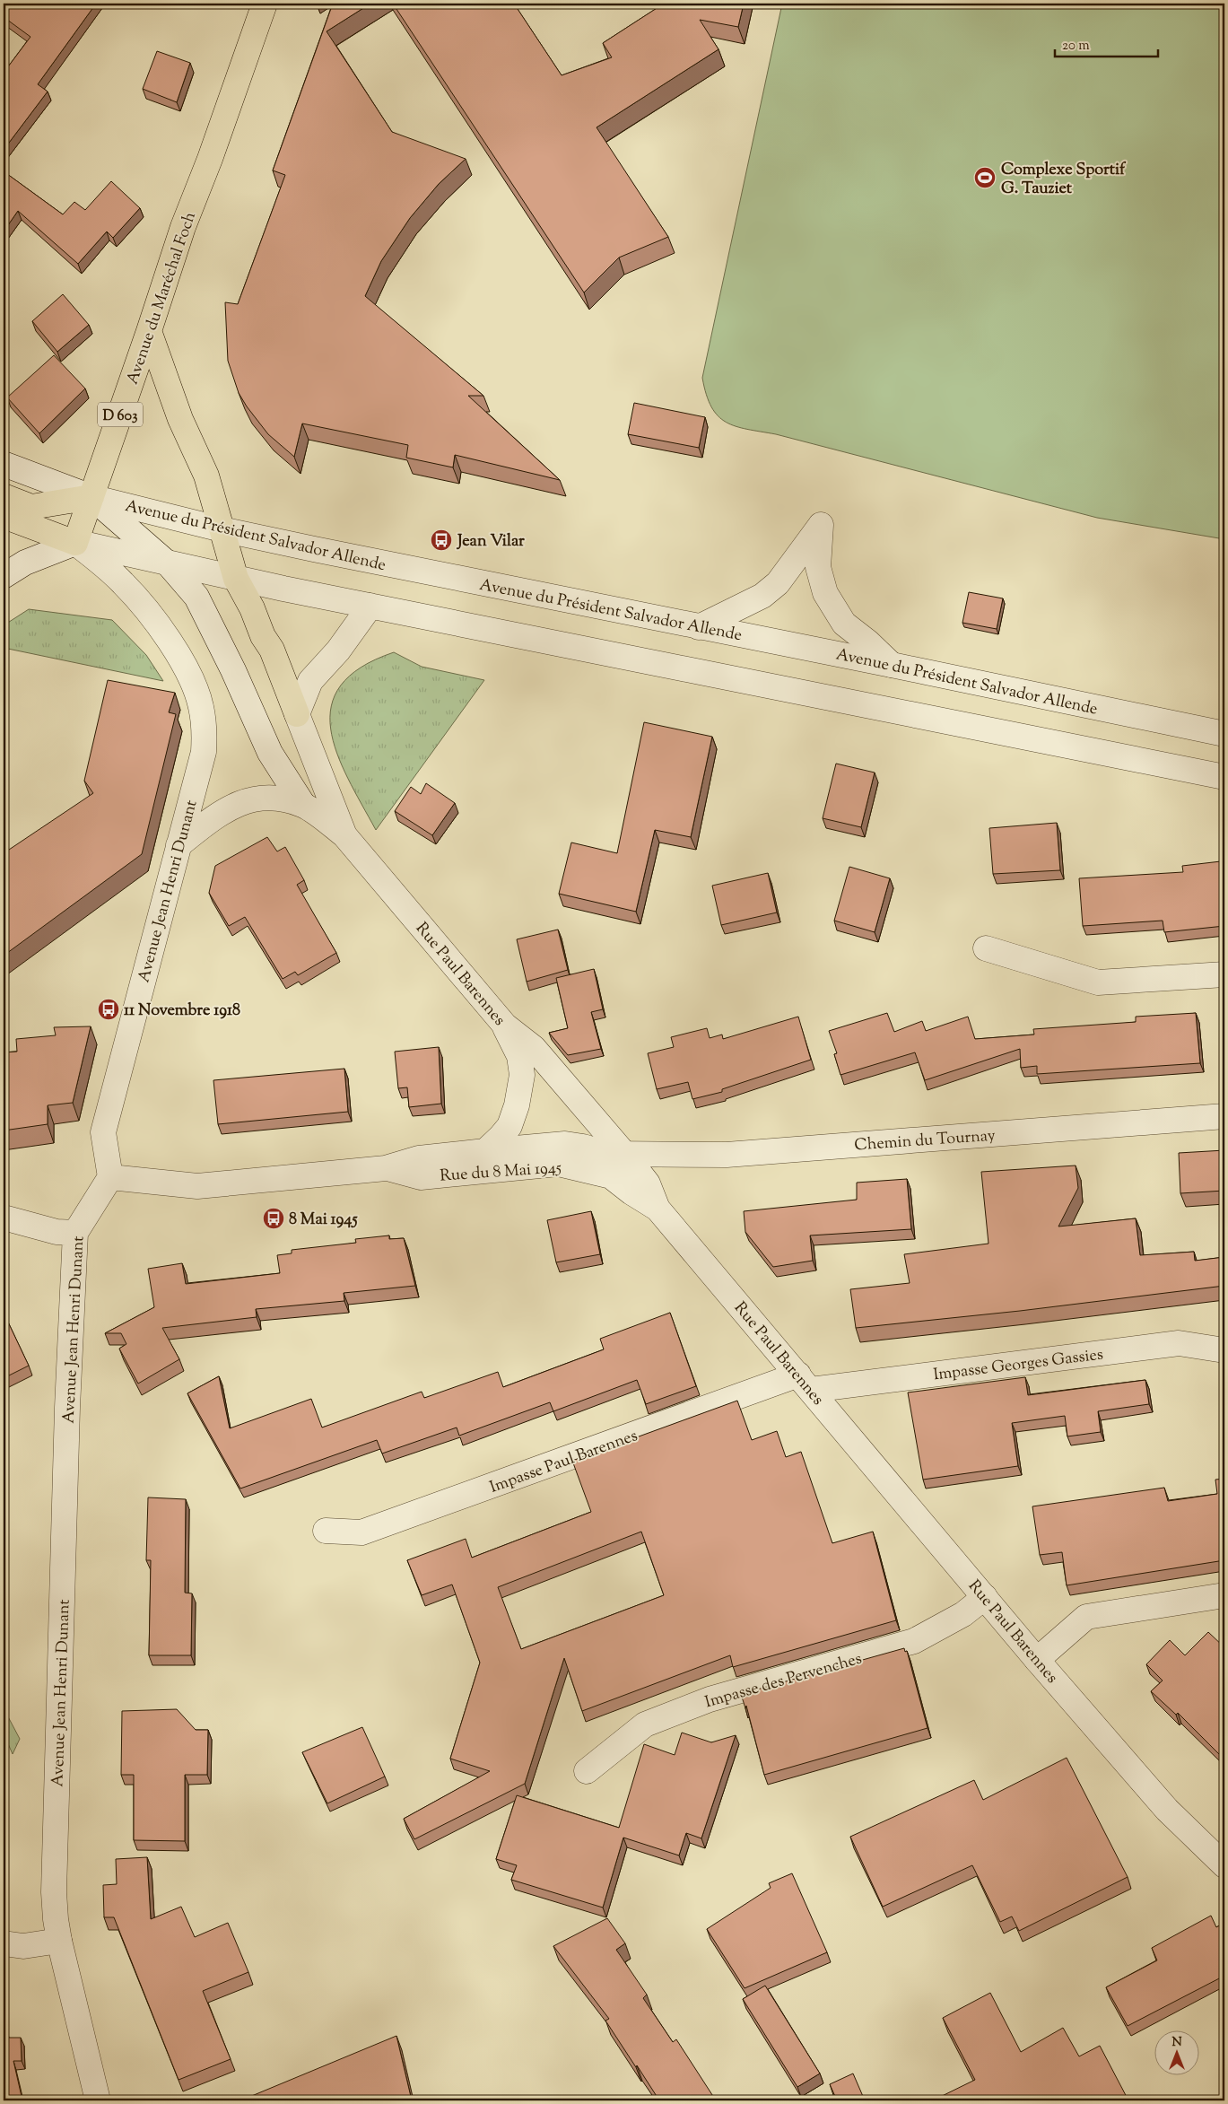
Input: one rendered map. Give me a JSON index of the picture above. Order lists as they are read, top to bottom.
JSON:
{
  "streets": {
    "main road": ["Avenue du Maréchal Foch", "D 603"],
    "street": [
      "Avenue du Président Salvador Allende",
      "Avenue Jean Henri Dunant",
      "Rue Paul Barennes",
      "Chemin du Tournay",
      "Rue du 8 Mai 1945",
      "Impasse Georges Gassies",
      "Impasse Paul Barennes",
      "Impasse des Pervenches"
    ]
  },
  "crossings": [
    ["Avenue du Maréchal Foch", "Avenue du Président Salvador Allende"],
    ["Avenue du Maréchal Foch", "Avenue Jean Henri Dunant"],
    ["Avenue Jean Henri Dunant", "Rue du 8 Mai 1945"],
    ["Rue Paul Barennes", "Chemin du Tournay"],
    ["Rue Paul Barennes", "Rue du 8 Mai 1945"],
    ["Rue Paul Barennes", "Impasse Georges Gassies"],
    ["Rue Paul Barennes", "Impasse Paul Barennes"],
    ["Rue Paul Barennes", "Impasse des Pervenches"],
    ["Chemin du Tournay", "Rue du 8 Mai 1945"],
    ["Impasse Georges Gassies", "Impasse Paul Barennes"]
  ],
  "places": {
    "sports": ["Complexe Sportif G. Tauziet"],
    "bus stop": ["Jean Vilar", "11 Novembre 1918", "8 Mai 1945"]
  },
  "scale_bar": "20 m",
  "north": "top"
}
